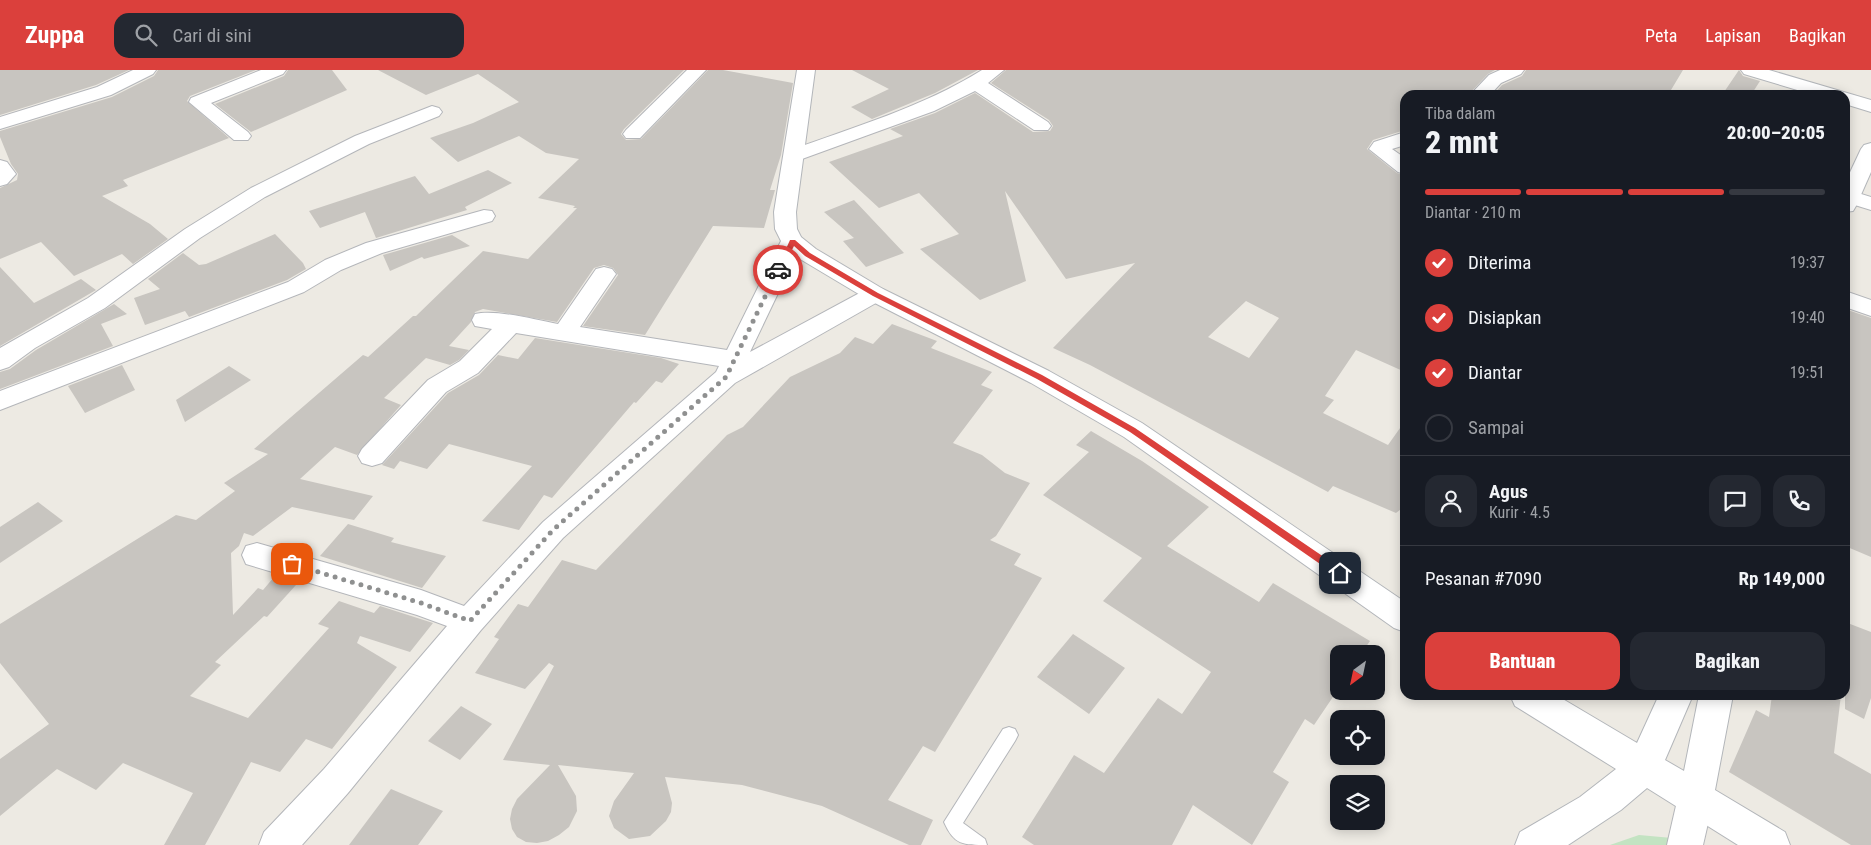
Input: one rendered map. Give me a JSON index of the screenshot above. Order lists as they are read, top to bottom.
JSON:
{
  "north": "bottom left",
  "page": {
    "header": "Zuppa",
    "search": "Cari di sini",
    "nav": ["Peta", "Lapisan", "Bagikan"],
    "heading": ["2 mnt", "Tiba dalam", "20:00–20:05"],
    "panel": [
      "Agus",
      "Kurir · 4.5",
      "Pesanan #7090",
      "Rp 149,000"
    ],
    "bar": "Diantar · 210 m",
    "list": [
      ["Diterima", "19:37"],
      ["Disiapkan", "19:40"],
      ["Diantar", "19:51"],
      "Sampai"
    ],
    "buttons": ["Bantuan", "Bagikan"]
  }
}
